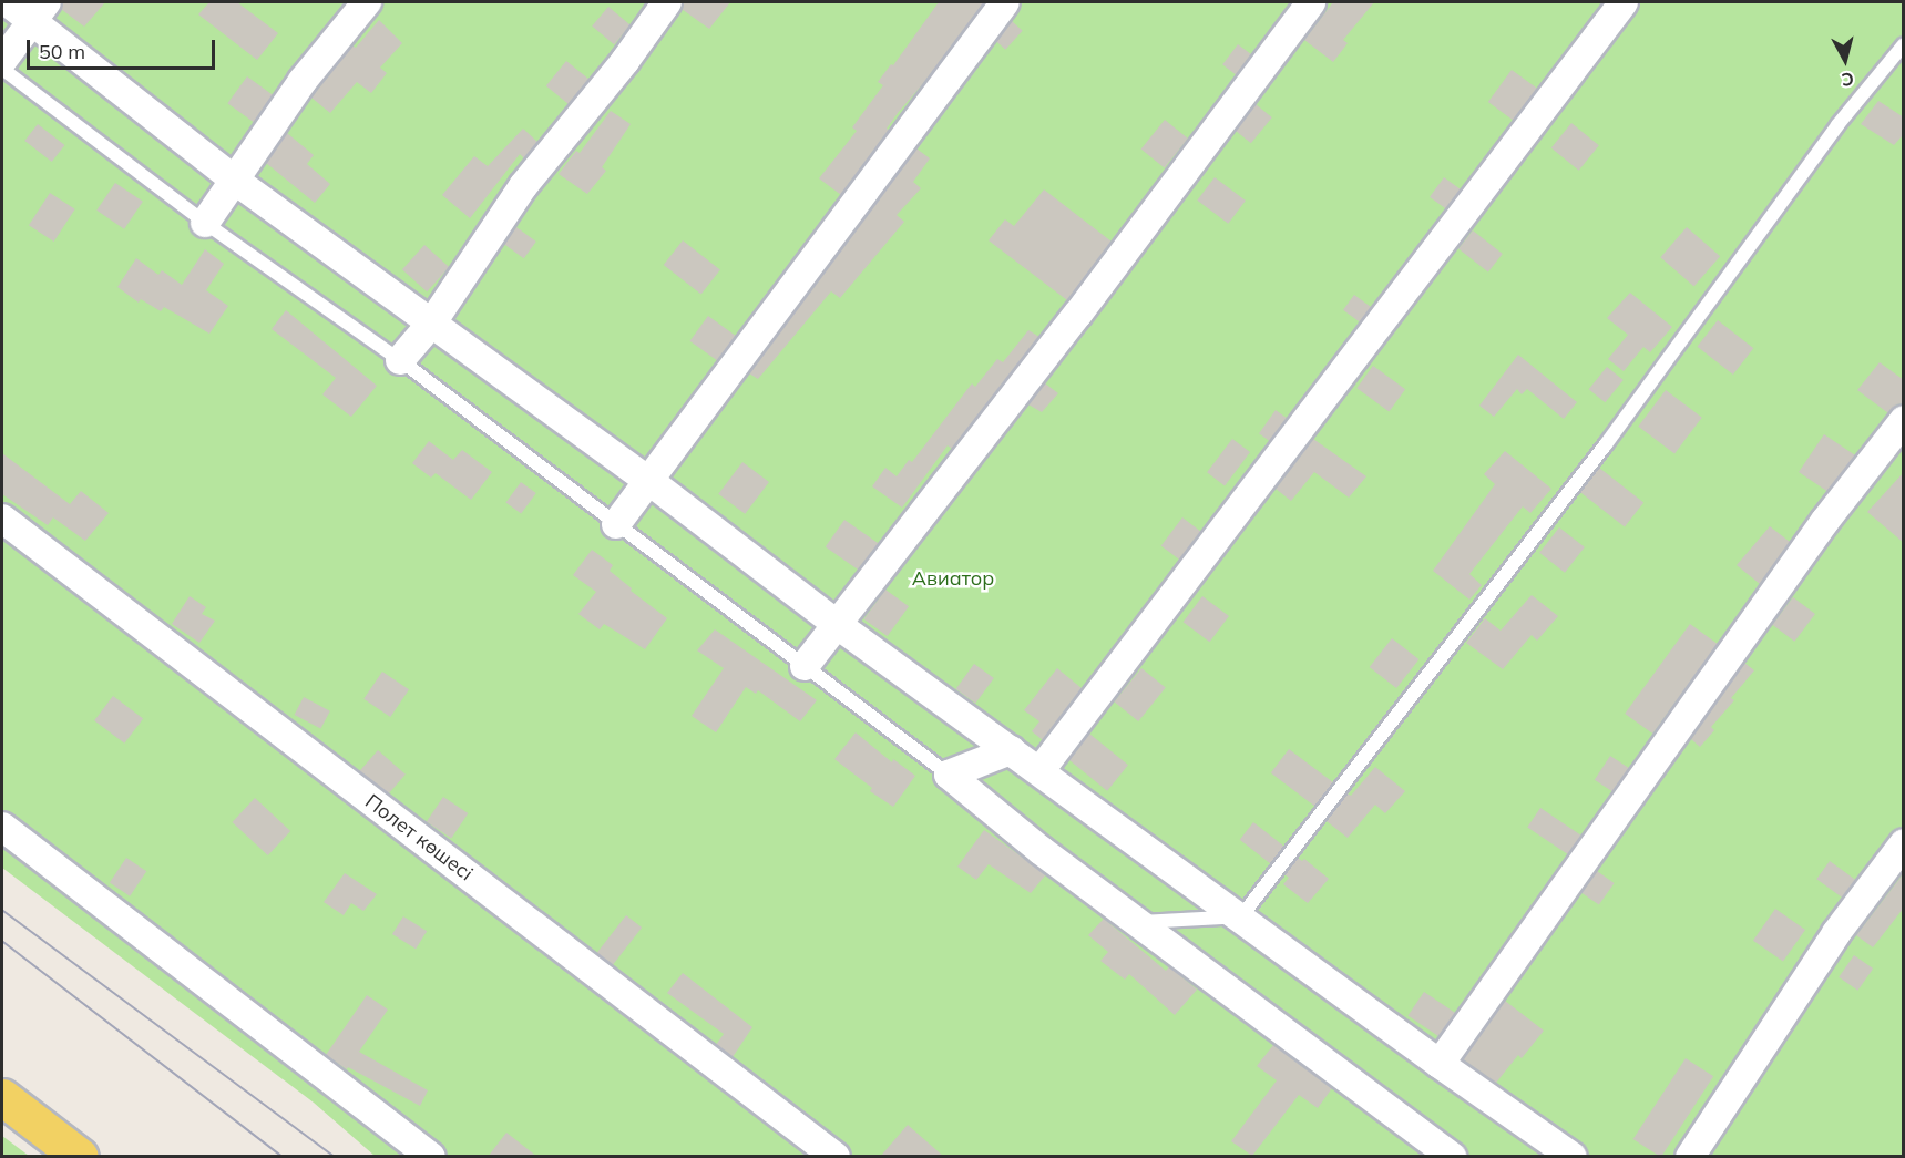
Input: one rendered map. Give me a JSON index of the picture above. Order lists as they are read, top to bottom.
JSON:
{
  "streets": {
    "street": ["Полет көшесі"]
  },
  "parks": ["Авиатор"],
  "scale_bar": "50 m",
  "north": "bottom"
}
